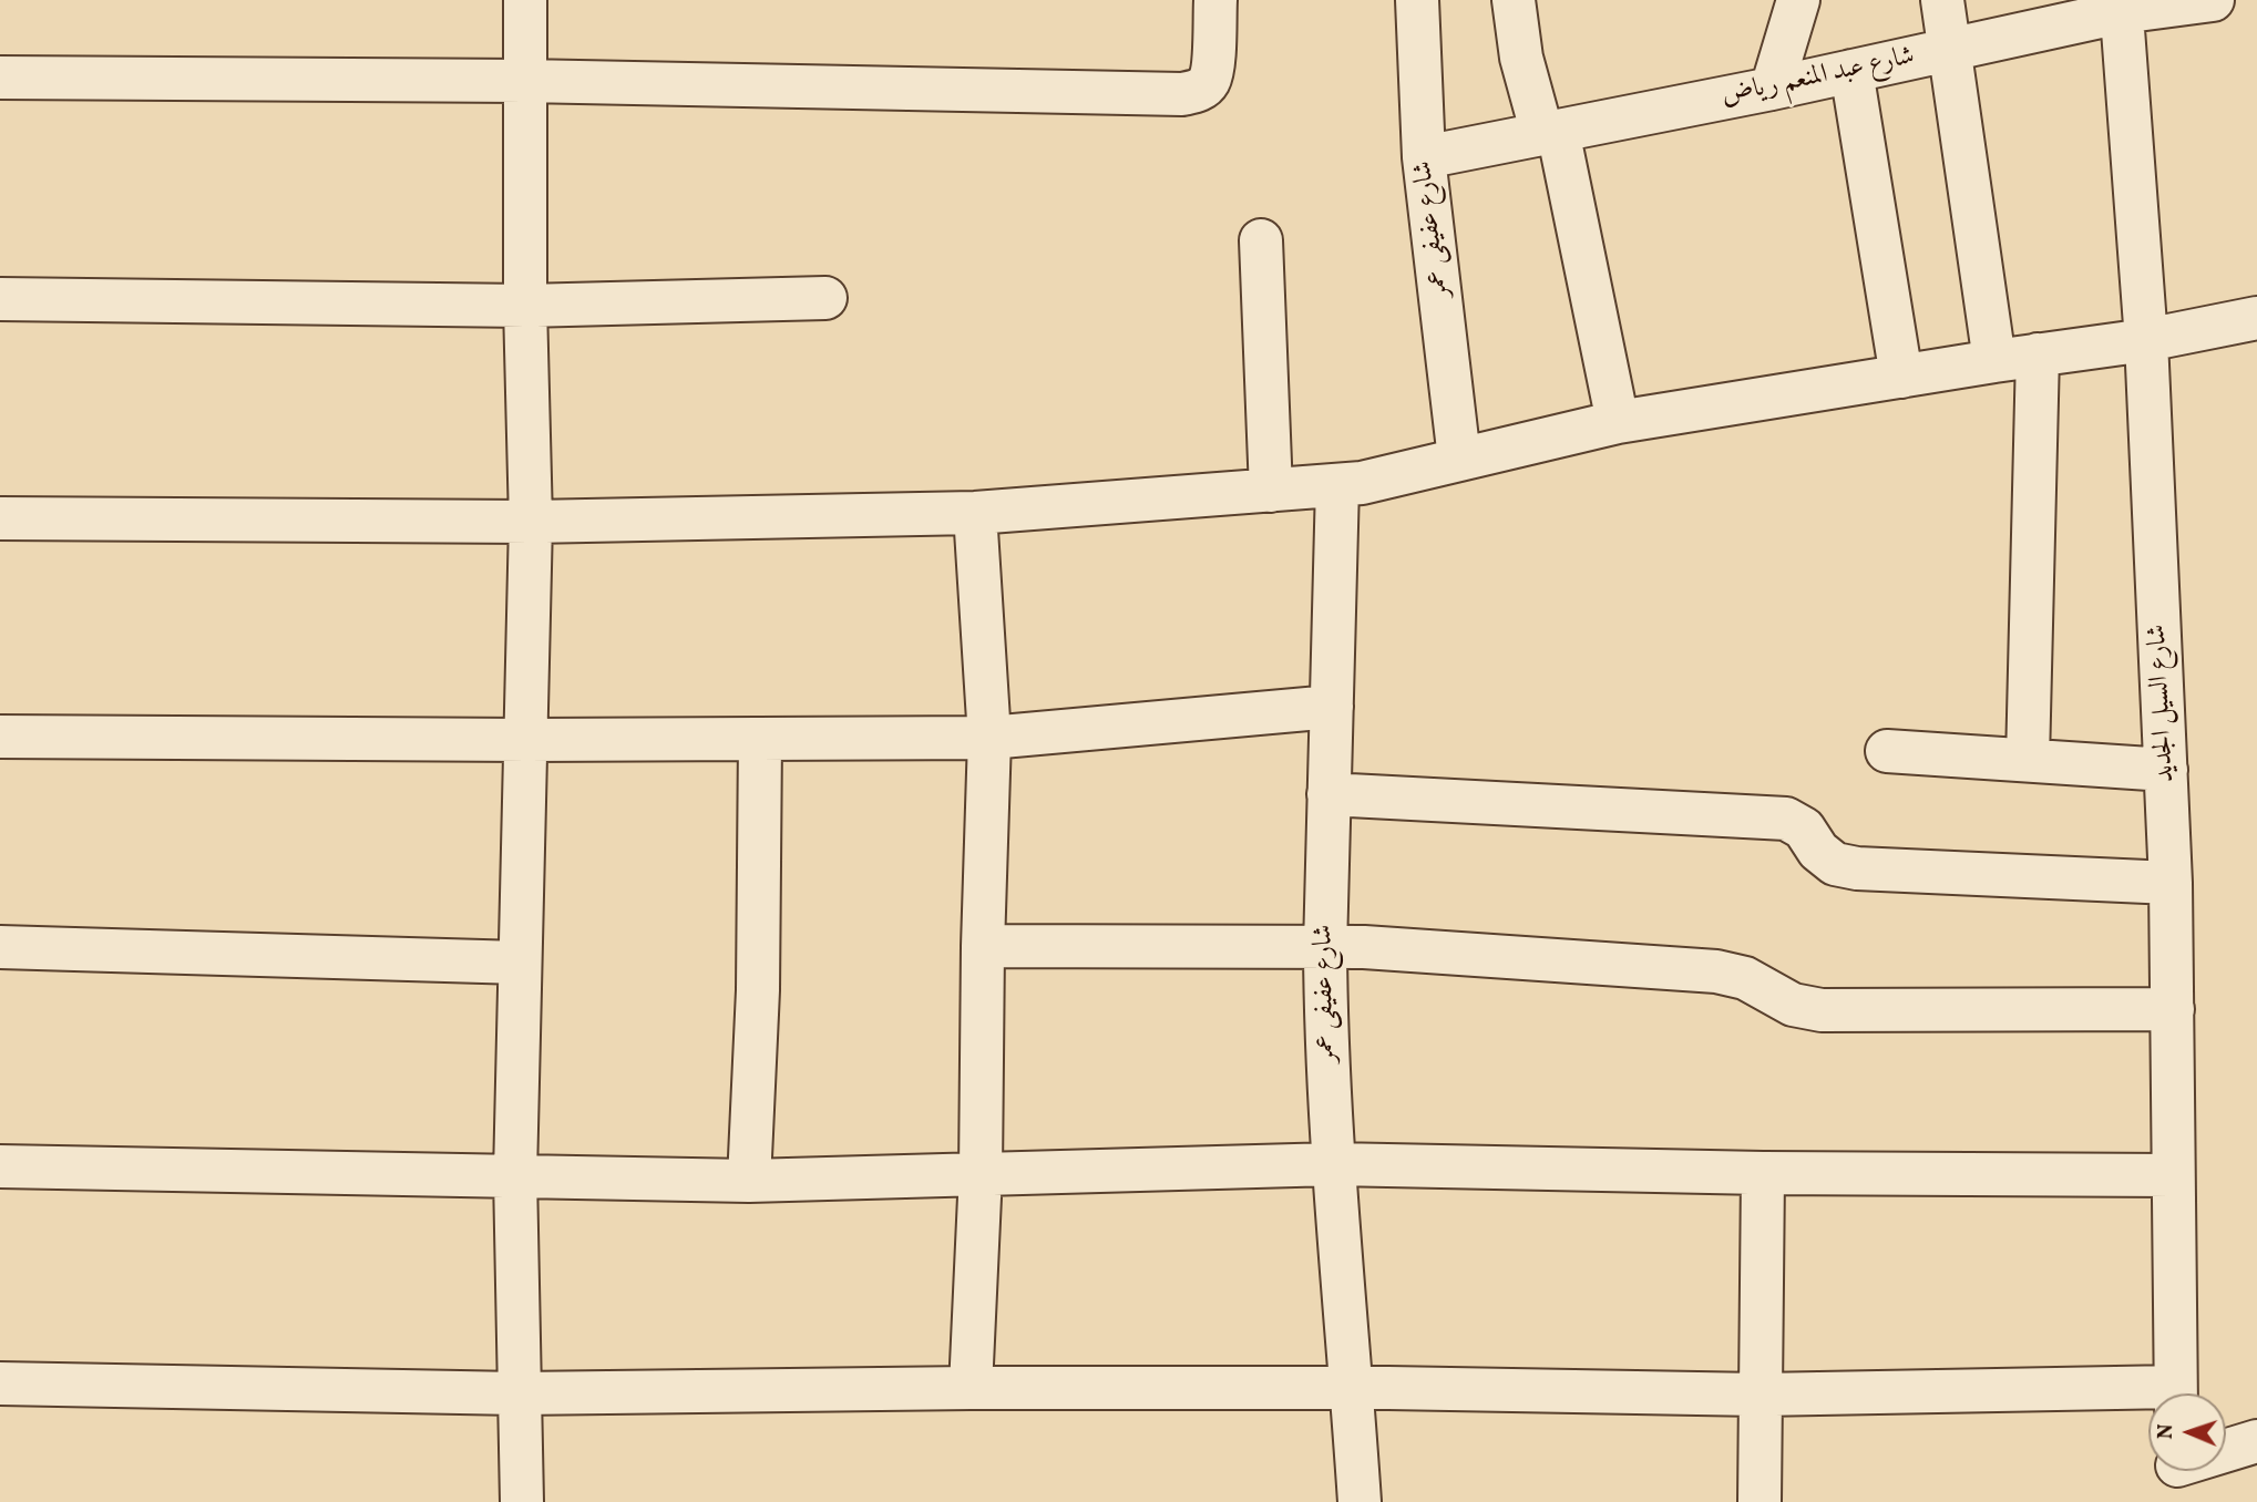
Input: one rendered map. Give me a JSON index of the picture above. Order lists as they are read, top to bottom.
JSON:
{
  "streets": {
    "street": ["شارع عبد المنعم رياض", "شارع عفيفى عمر", "شارع السيل الجديد"]
  },
  "crossings": [
    ["شارع عبد المنعم رياض", "شارع عفيفى عمر"],
    ["شارع عبد المنعم رياض", "شارع السيل الجديد"]
  ],
  "north": "left"
}
